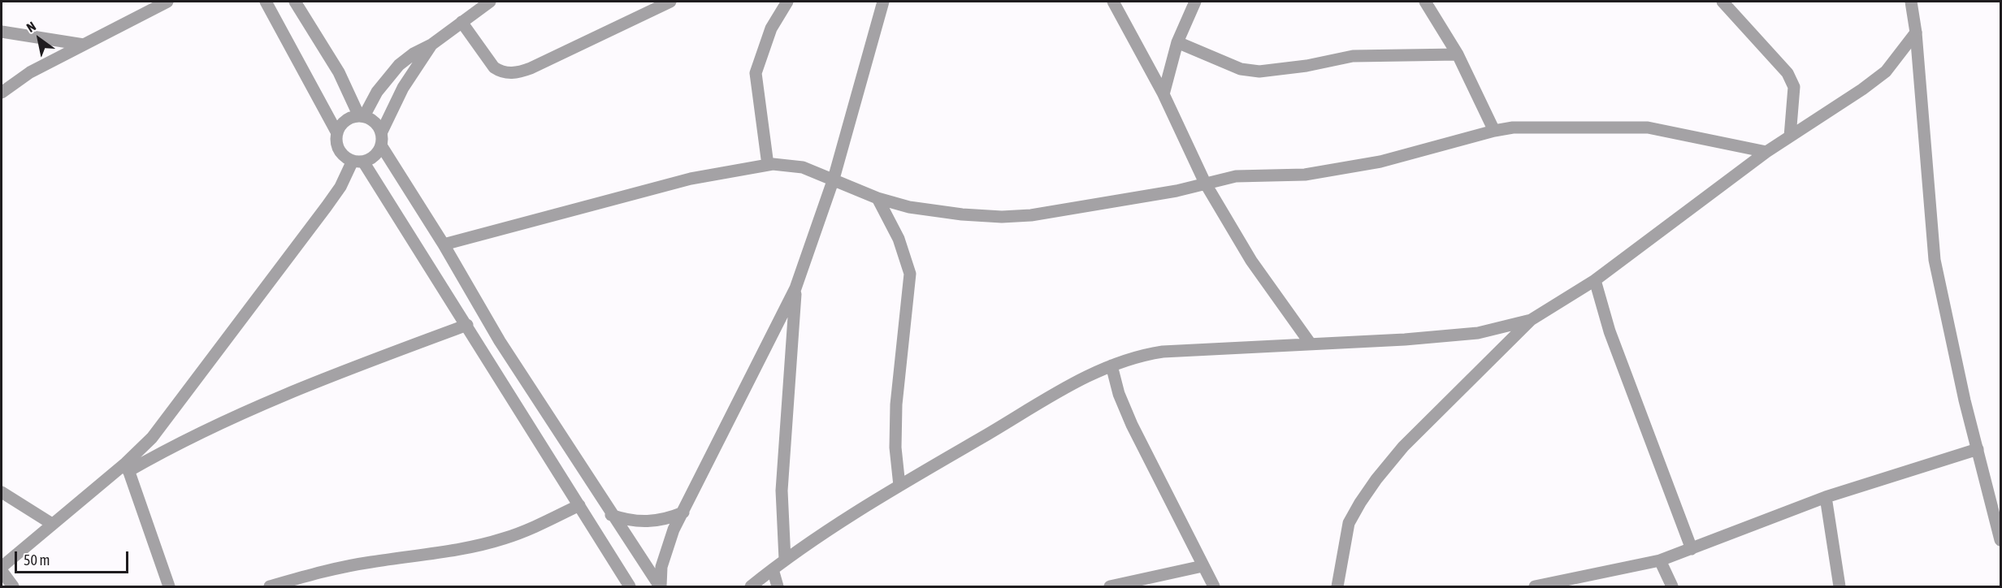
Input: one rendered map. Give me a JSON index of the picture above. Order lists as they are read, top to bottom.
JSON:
{
  "scale_bar": "50 m",
  "north": "top left"
}
